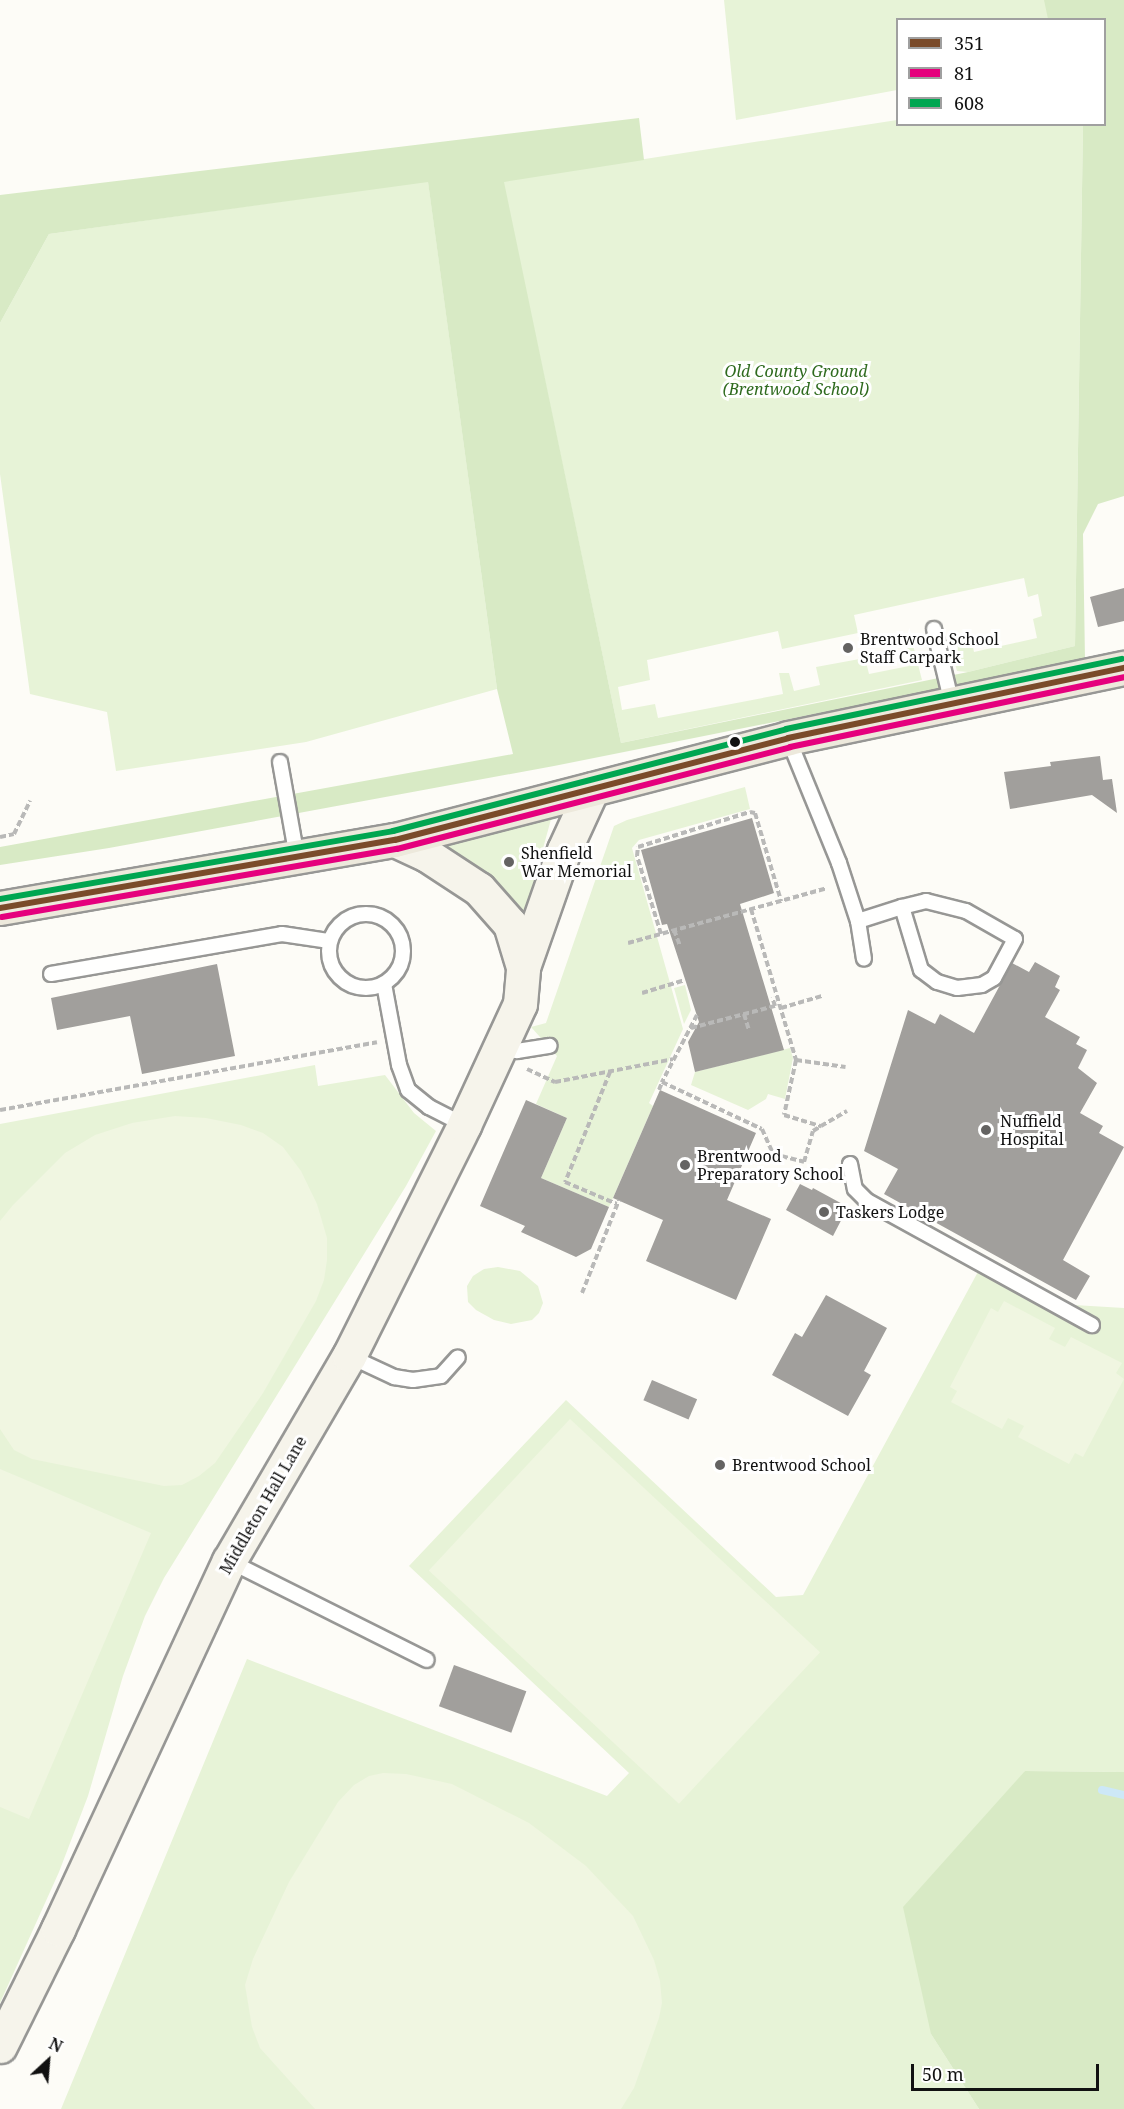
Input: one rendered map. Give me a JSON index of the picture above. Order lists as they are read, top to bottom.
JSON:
{
  "streets": {
    "street": ["Middleton Hall Lane"]
  },
  "parks": ["Old County Ground (Brentwood School)"],
  "places": [
    "Brentwood School Staff Carpark",
    "Shenfield War Memorial",
    "Nuffield Hospital",
    "Brentwood Preparatory School",
    "Taskers Lodge",
    "Brentwood School"
  ],
  "lines": ["transit line 608", "transit line 351", "transit line 81"],
  "legend": ["351", "81", "608"],
  "scale_bar": "50 m",
  "north": "top right"
}
